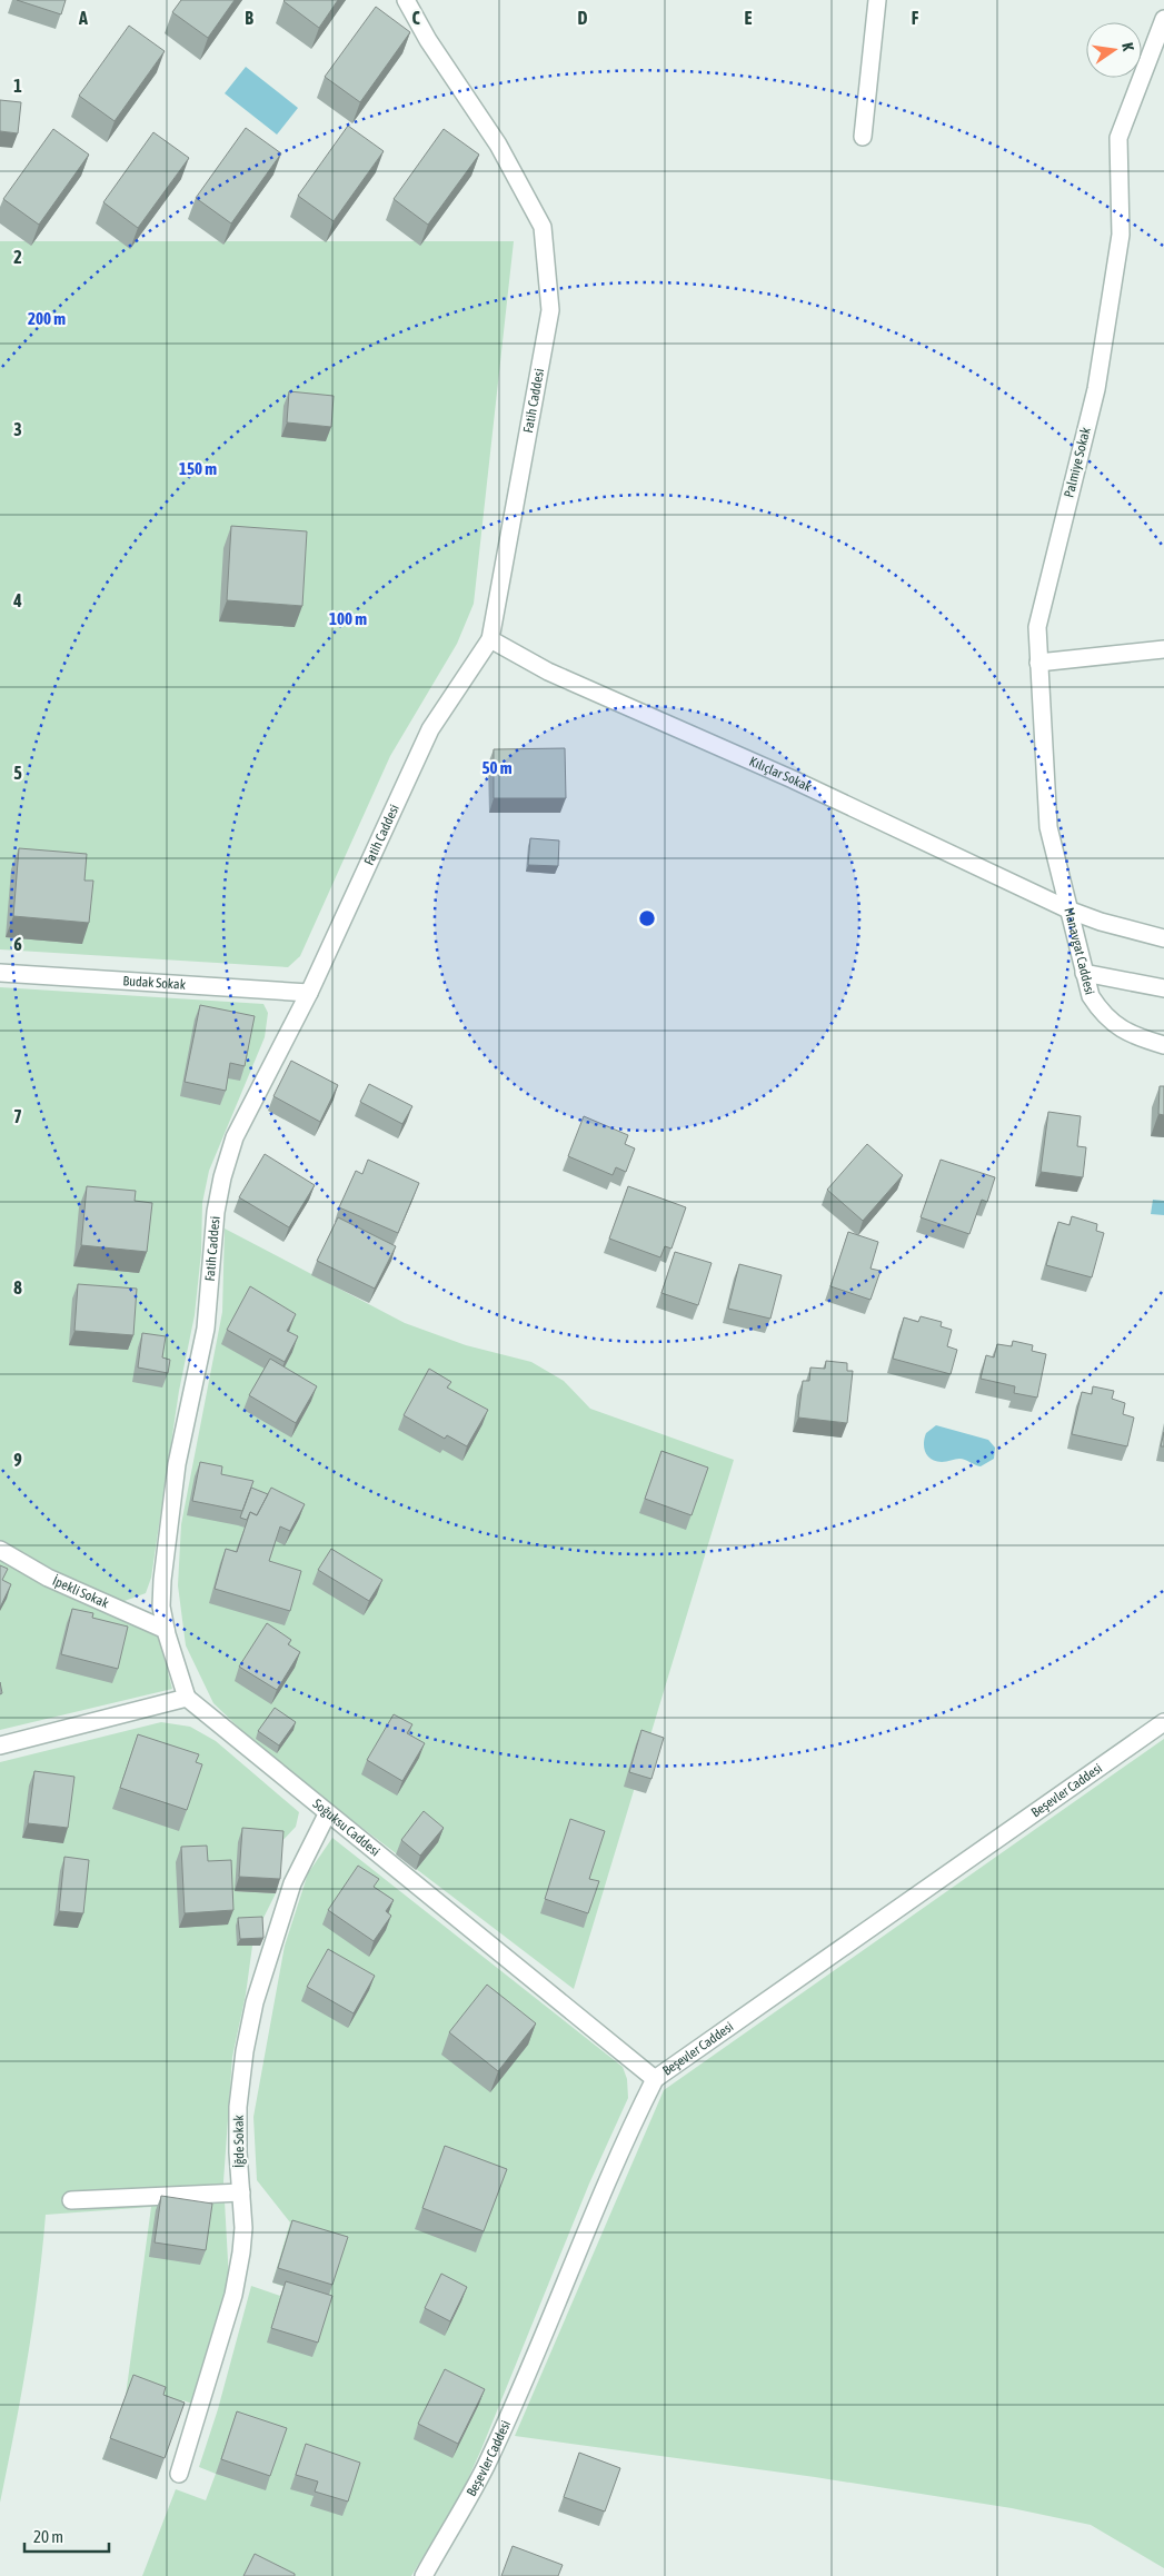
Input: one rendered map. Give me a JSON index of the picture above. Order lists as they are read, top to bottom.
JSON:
{
  "streets": {
    "street": [
      "Fatih Caddesi",
      "Palmiye Sokak",
      "Kılıçlar Sokak",
      "Manavgat Caddesi",
      "Budak Sokak",
      "İpekli Sokak",
      "Beşevler Caddesi",
      "Soğuksu Caddesi",
      "İğde Sokak"
    ]
  },
  "crossings": [
    ["Fatih Caddesi", "Kılıçlar Sokak"],
    ["Fatih Caddesi", "Budak Sokak"],
    ["Fatih Caddesi", "İpekli Sokak"],
    ["Fatih Caddesi", "Soğuksu Caddesi"],
    ["Palmiye Sokak", "Kılıçlar Sokak"],
    ["Palmiye Sokak", "Manavgat Caddesi"],
    ["Kılıçlar Sokak", "Manavgat Caddesi"],
    ["Beşevler Caddesi", "Soğuksu Caddesi"],
    ["Soğuksu Caddesi", "İğde Sokak"]
  ],
  "scale_bar": "20 m",
  "north": "right",
  "grid": {
    "columns": [
      "A",
      "B",
      "C",
      "D",
      "E",
      "F"
    ],
    "rows": [
      "1",
      "2",
      "3",
      "4",
      "5",
      "6",
      "7",
      "8",
      "9"
    ]
  },
  "rings": [
    "200 m",
    "150 m",
    "100 m",
    "50 m"
  ]
}
